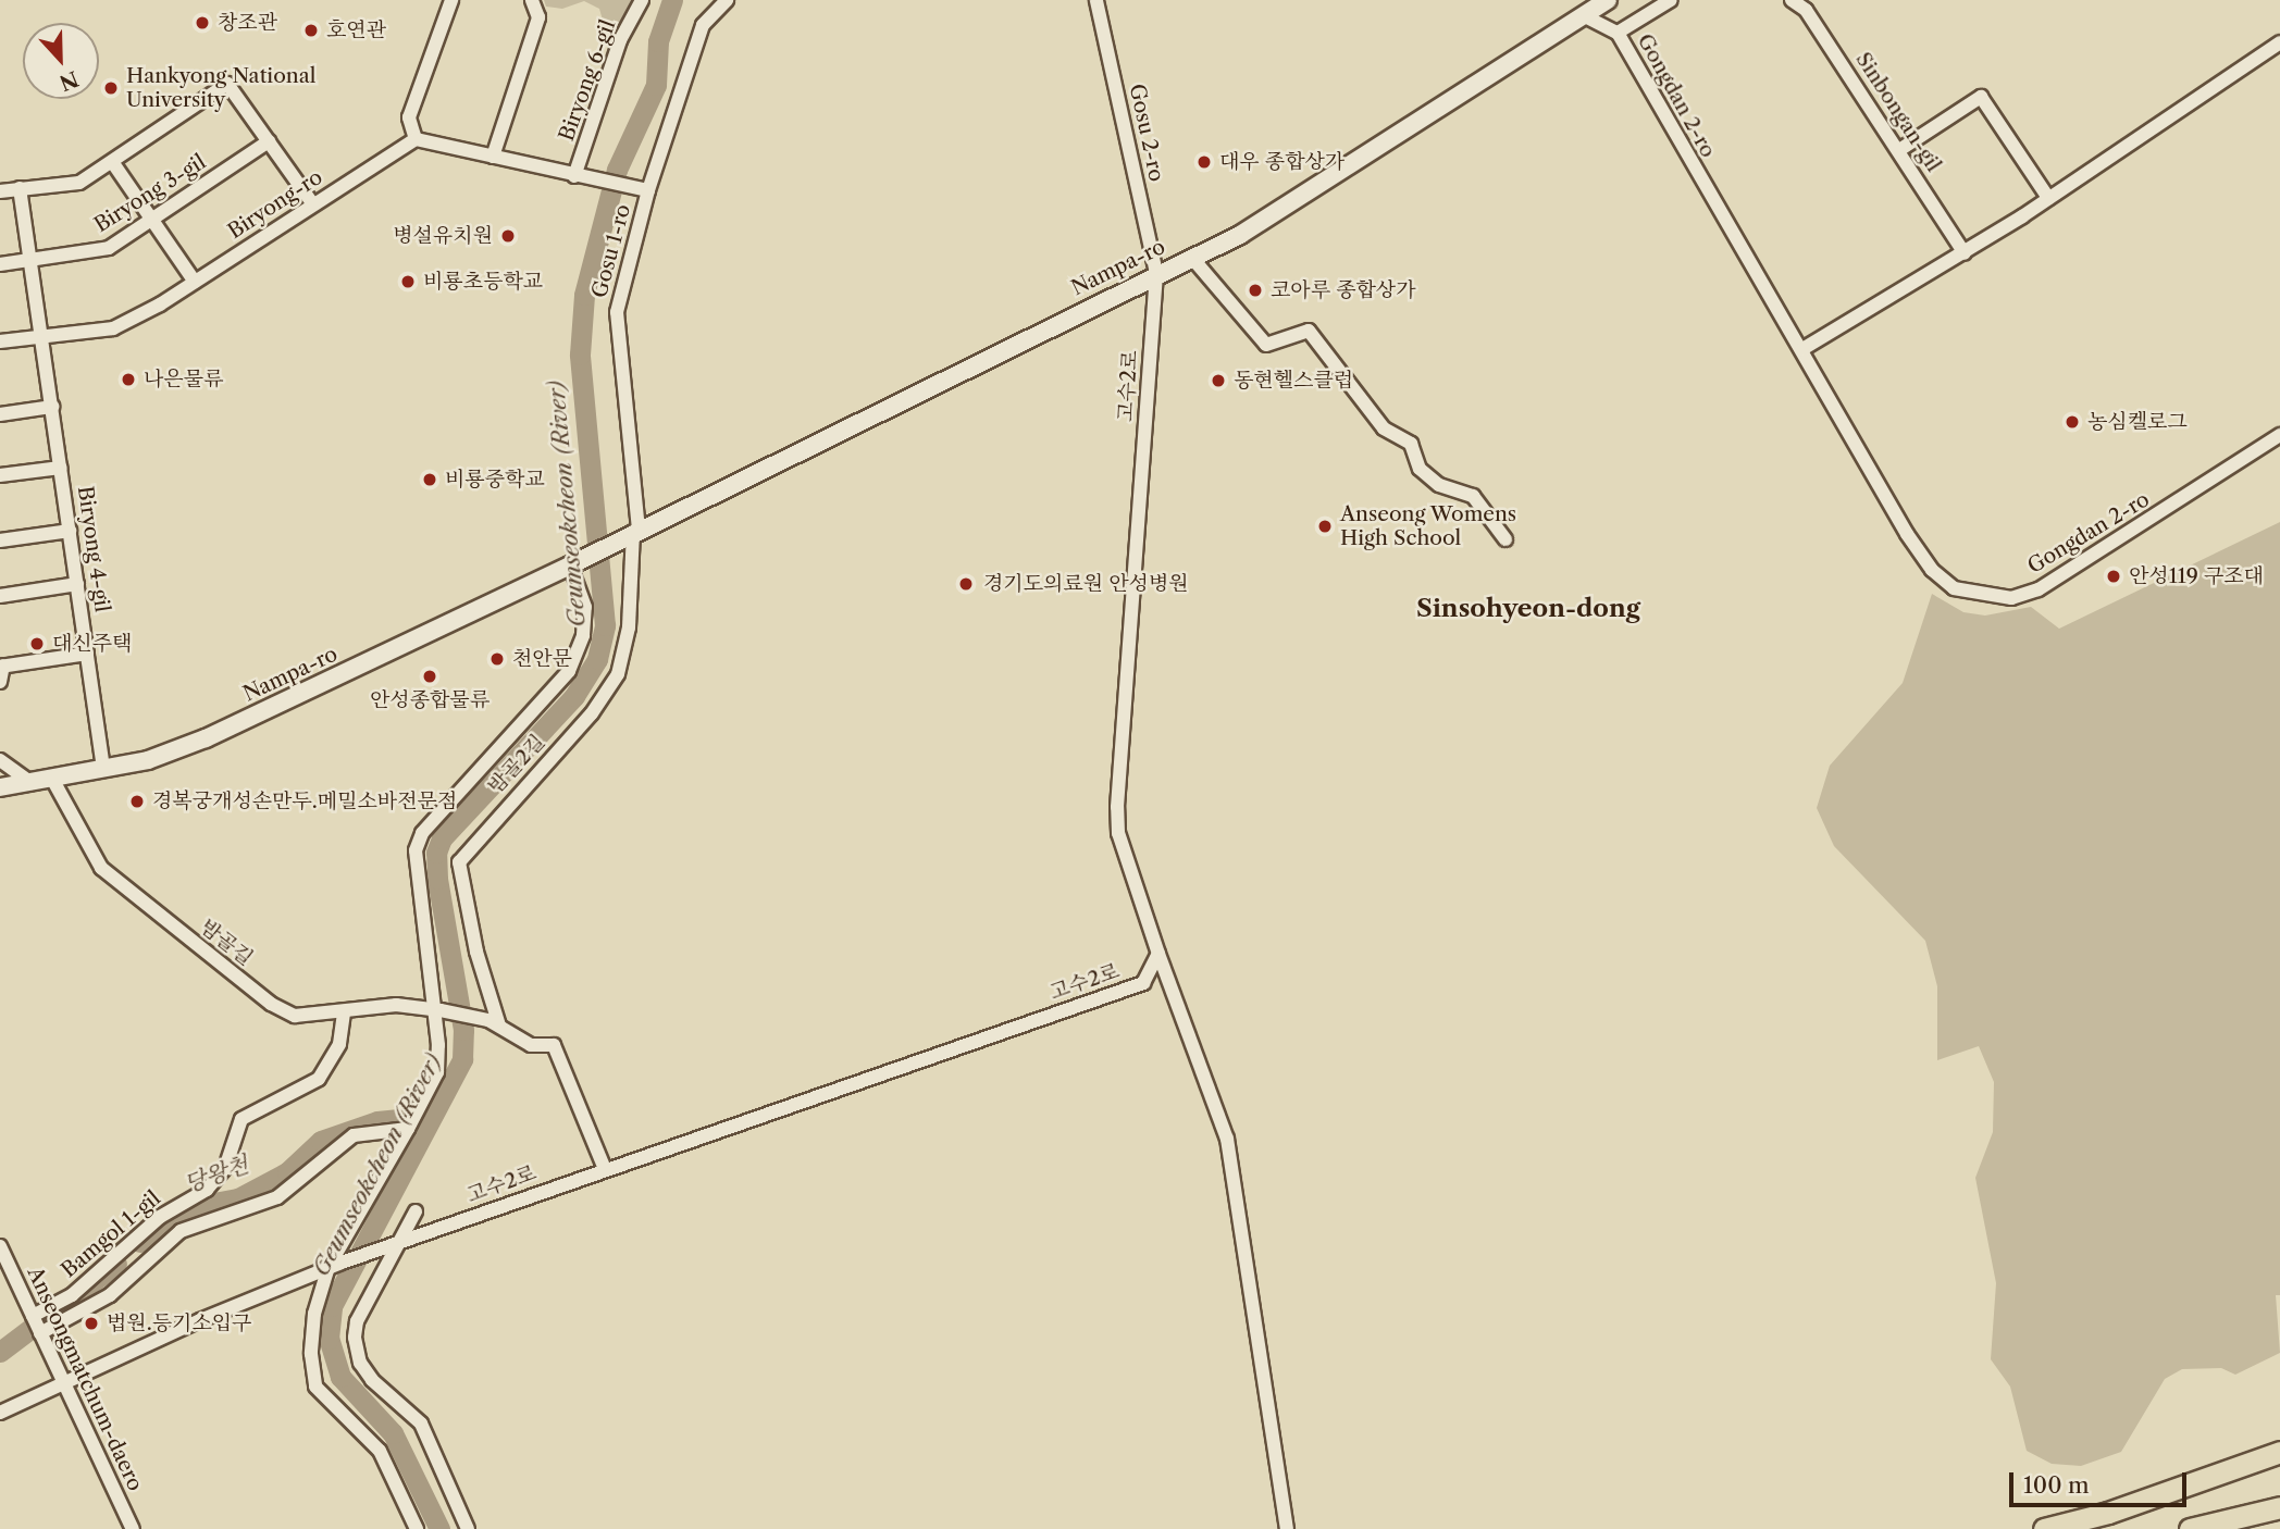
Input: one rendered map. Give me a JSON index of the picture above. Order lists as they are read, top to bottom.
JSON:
{
  "streets": {
    "street": [
      "Biryong 6-gil",
      "Gongdan 2-ro",
      "Sinbongan-gil",
      "Gosu 2-ro",
      "Biryong 3-gil",
      "Biryong-ro",
      "Gosu 1-ro",
      "Nampa-ro",
      "고수2로",
      "Biryong 4-gil",
      "밤골2길",
      "밤골길",
      "Bamgol 1-gil",
      "Anseongmatchum-daero"
    ]
  },
  "crossings": [
    ["Gosu 2-ro", "Nampa-ro"],
    ["Gosu 2-ro", "고수2로"],
    ["Biryong 3-gil", "Biryong 4-gil"],
    ["Biryong-ro", "Biryong 4-gil"],
    ["Gosu 1-ro", "Nampa-ro"],
    ["Gosu 1-ro", "밤골2길"],
    ["Nampa-ro", "고수2로"],
    ["Nampa-ro", "Biryong 4-gil"],
    ["Nampa-ro", "밤골2길"],
    ["Nampa-ro", "밤골길"],
    ["고수2로", "밤골길"],
    ["고수2로", "Anseongmatchum-daero"],
    ["밤골2길", "밤골길"],
    ["밤골길", "Bamgol 1-gil"],
    ["Bamgol 1-gil", "Anseongmatchum-daero"]
  ],
  "districts": ["Sinsohyeon-dong"],
  "water": ["Geumseokcheon (River)", "당왕천"],
  "places": [
    "창조관",
    "호연관",
    "Hankyong National University",
    "대우 종합상가",
    "병설유치원",
    "비룡초등학교",
    "코아루 종합상가",
    "나은물류",
    "동현헬스클럽",
    "농심켈로그",
    "비룡중학교",
    "Anseong Womens High School",
    "안성119 구조대",
    "경기도의료원 안성병원",
    "대신주택",
    "천안문",
    "안성종합물류",
    "경복궁개성손만두.메밀소바전문점",
    "법원.등기소입구"
  ],
  "scale_bar": "100 m",
  "north": "bottom"
}
